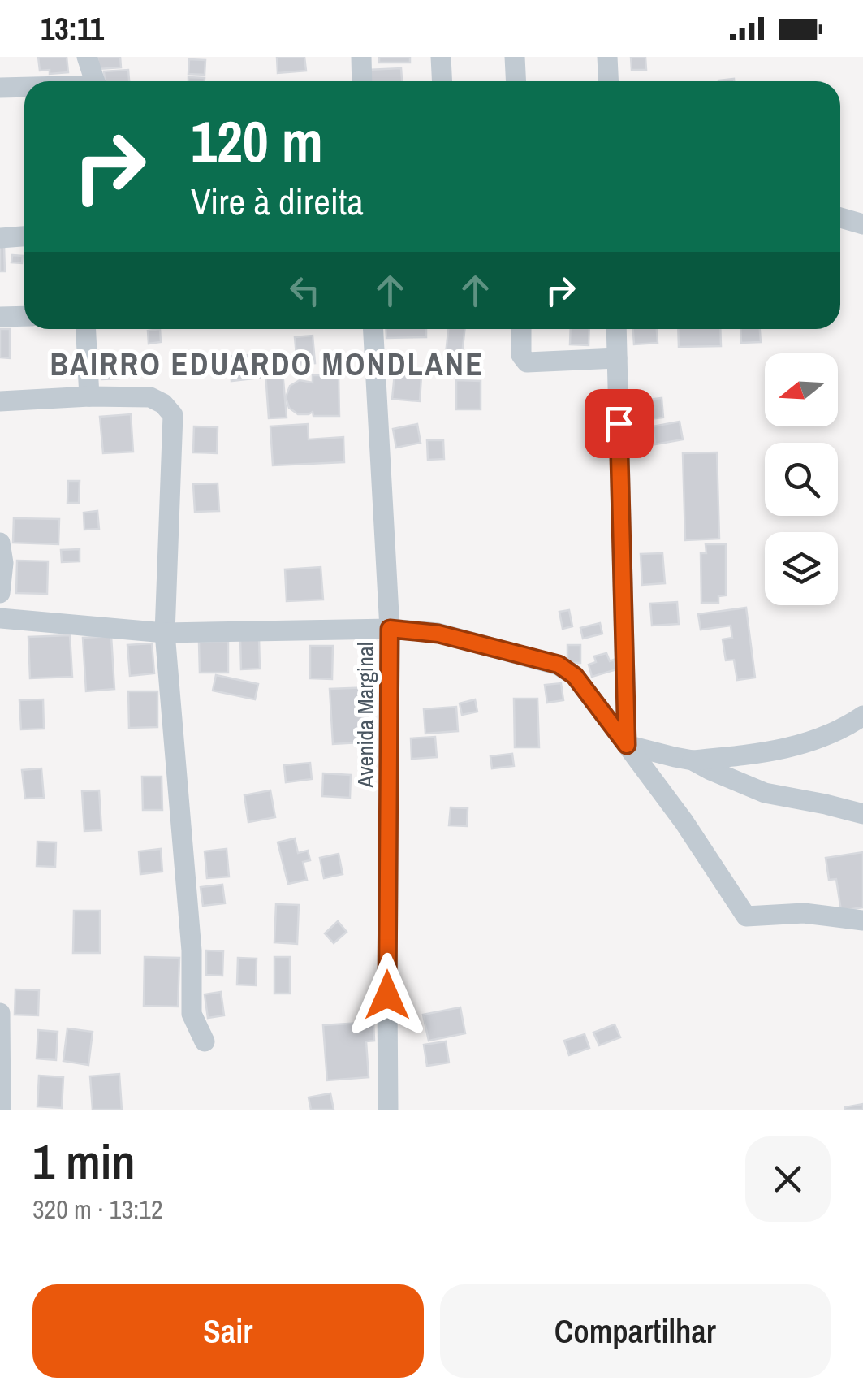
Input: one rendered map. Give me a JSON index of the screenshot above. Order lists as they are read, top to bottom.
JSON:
{
  "streets": {
    "street": ["Avenida Marginal"]
  },
  "districts": ["BAIRRO EDUARDO MONDLANE"],
  "north": "left",
  "page": {
    "status": "13:11",
    "turn": ["120 m", "Vire à direita"],
    "heading": ["1 min", "320 m · 13:12"],
    "buttons": ["Sair", "Compartilhar"]
  }
}
